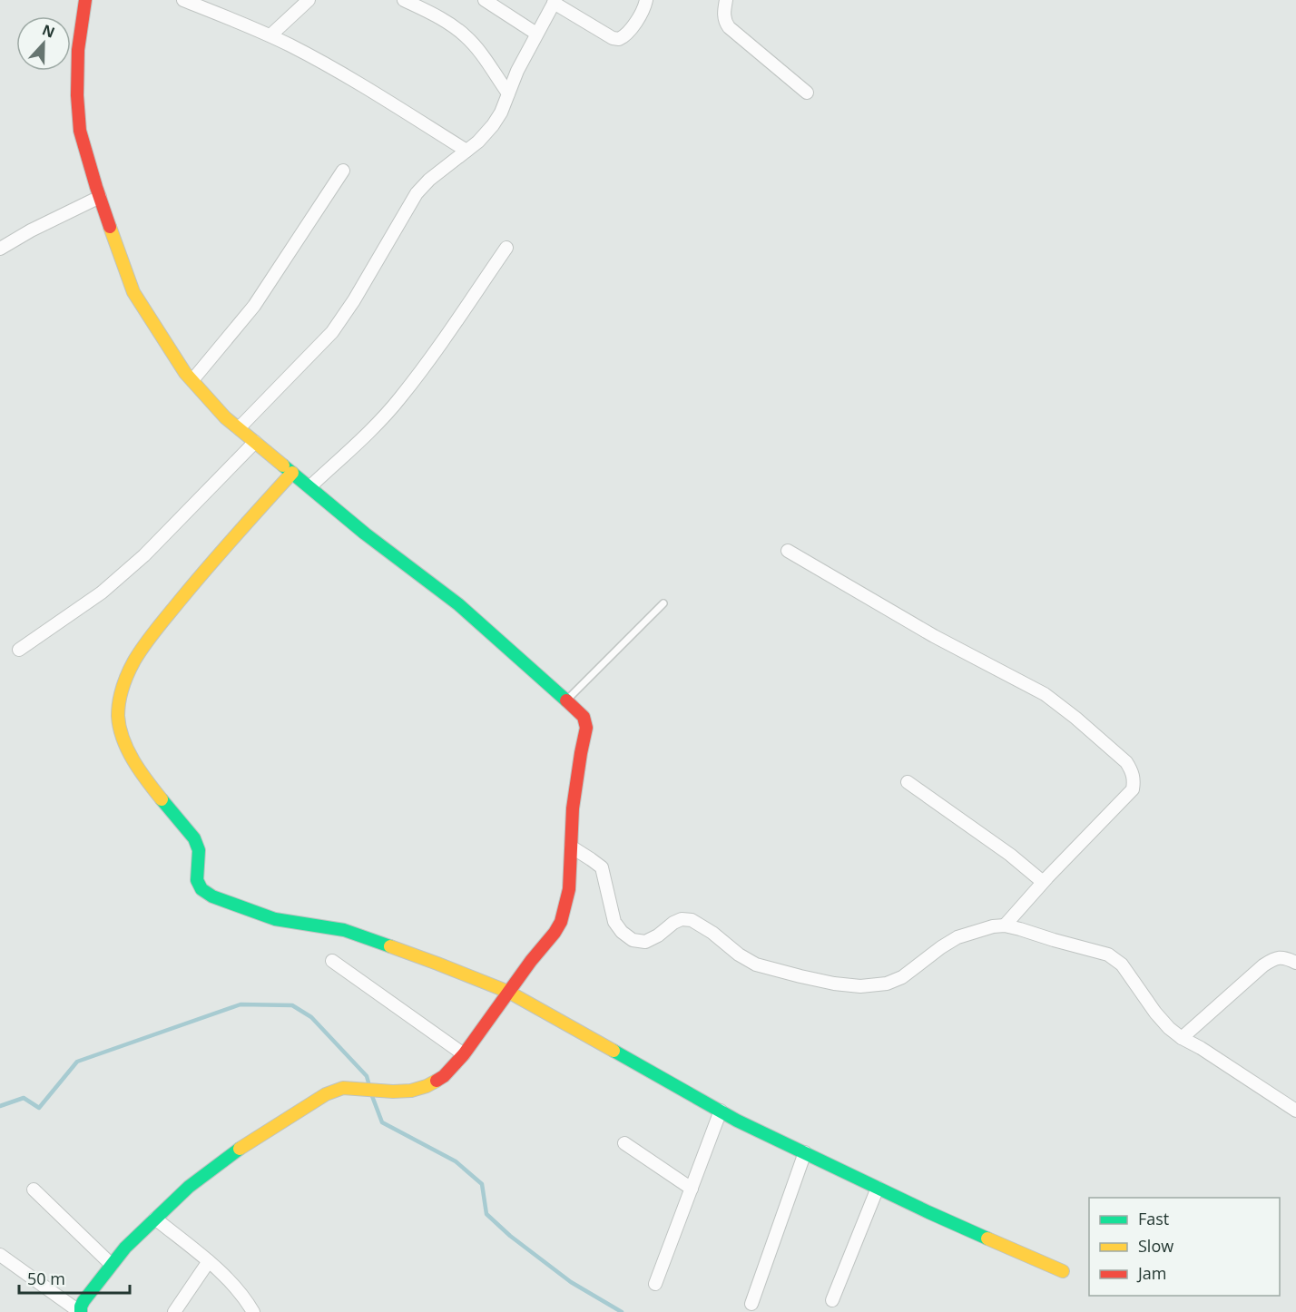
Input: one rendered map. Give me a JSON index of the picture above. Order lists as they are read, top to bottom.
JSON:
{
  "legend": ["Fast", "Slow", "Jam"],
  "scale_bar": "50 m",
  "north": "top"
}
